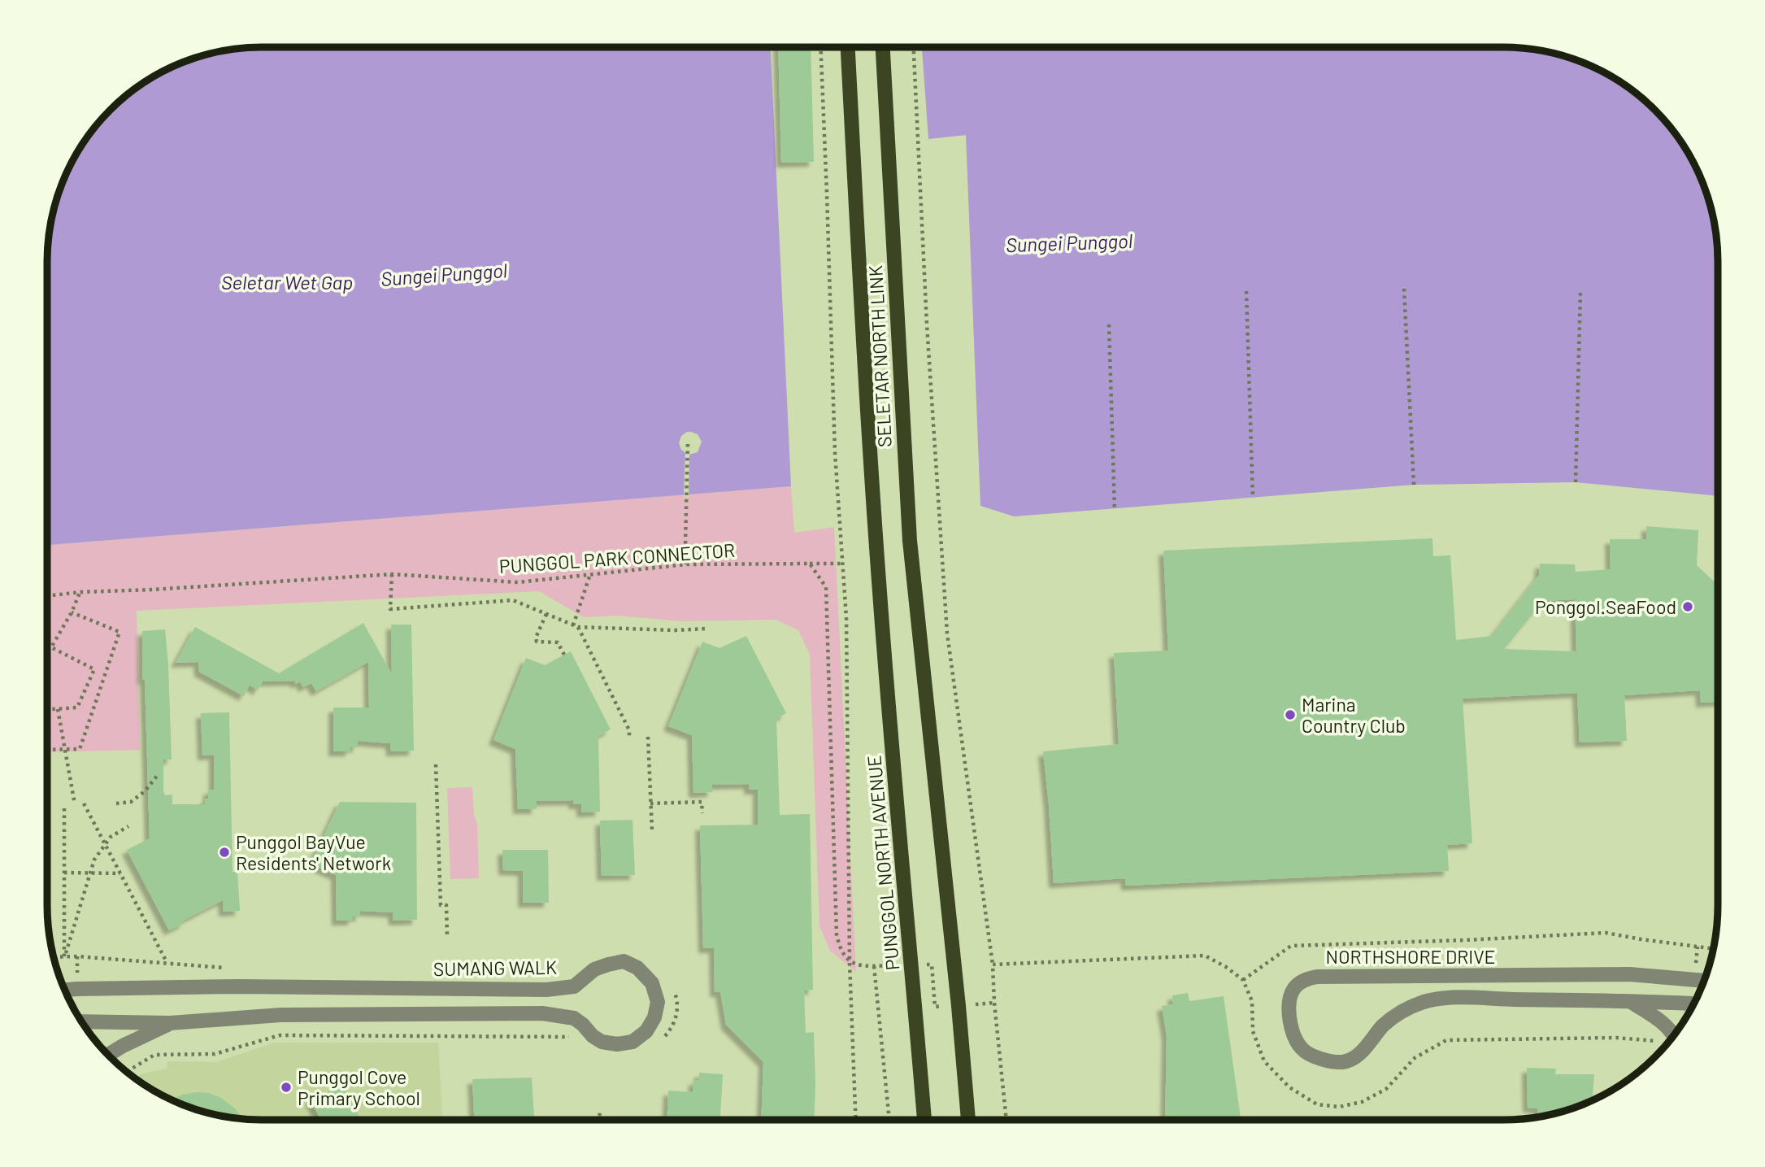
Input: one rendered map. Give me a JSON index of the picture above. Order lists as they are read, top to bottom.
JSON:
{
  "streets": {
    "main road": ["SELETAR NORTH LINK", "PUNGGOL NORTH AVENUE"],
    "street": ["NORTHSHORE DRIVE", "SUMANG WALK"],
    "path": ["PUNGGOL PARK CONNECTOR"]
  },
  "crossings": [
    ["SELETAR NORTH LINK", "PUNGGOL NORTH AVENUE"]
  ],
  "water": ["Sungei Punggol", "Seletar Wet Gap"],
  "places": [
    "Ponggol.SeaFood",
    "Marina Country Club",
    "Punggol BayVue Residents' Network",
    "Punggol Cove Primary School"
  ]
}
